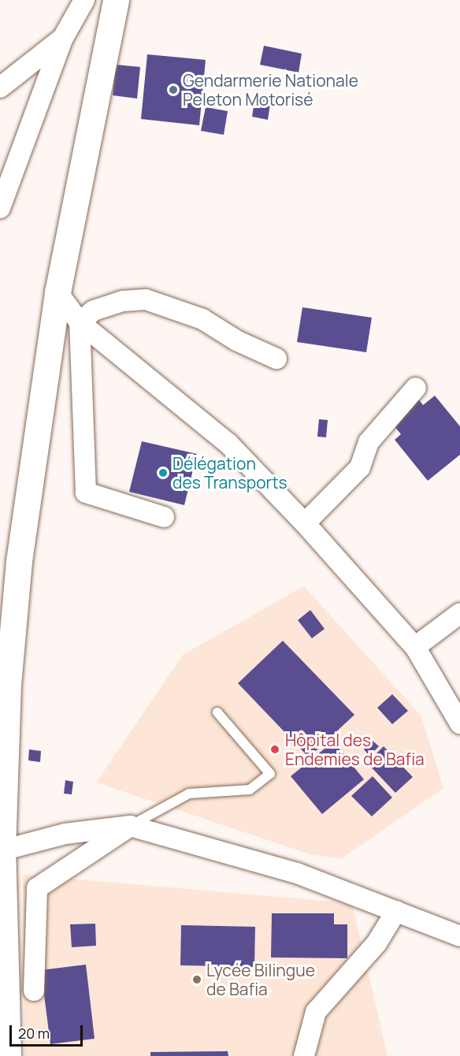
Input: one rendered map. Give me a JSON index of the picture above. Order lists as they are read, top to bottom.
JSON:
{
  "places": [
    "Gendarmerie Nationale Peleton Motorisé",
    "Délégation des Transports",
    "Hôpital des Endemies de Bafia",
    "Lycée Bilingue de Bafia"
  ],
  "scale_bar": "20 m"
}
